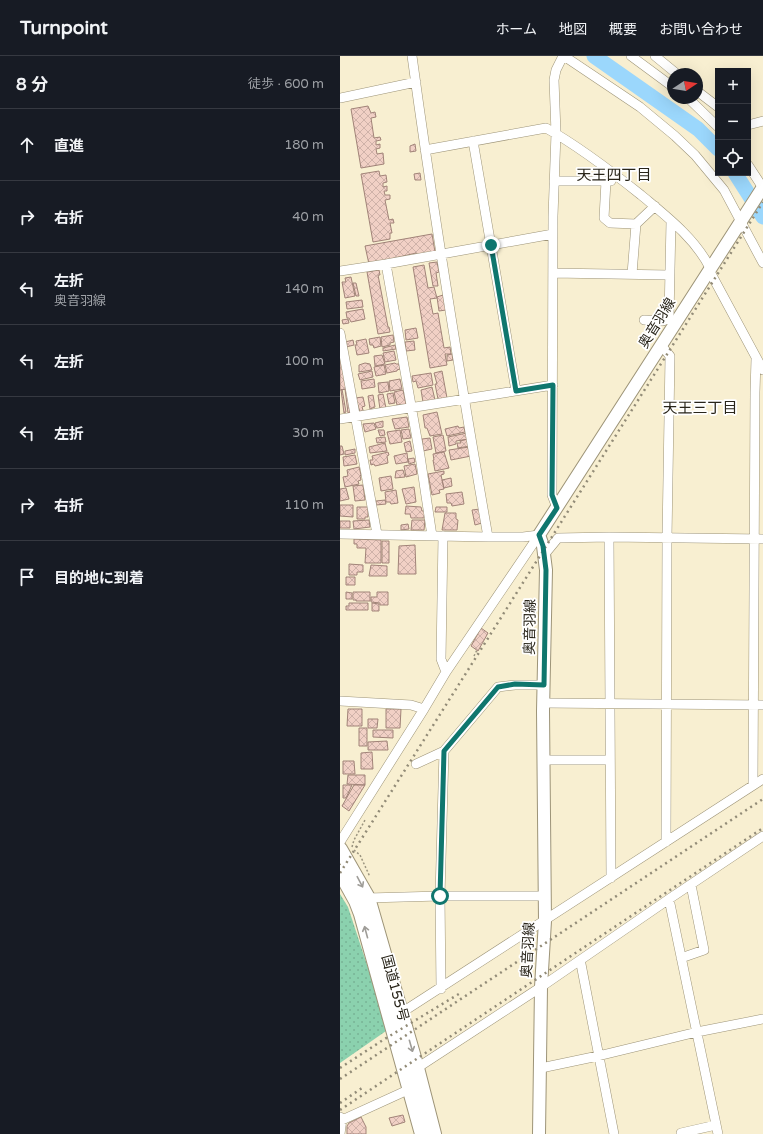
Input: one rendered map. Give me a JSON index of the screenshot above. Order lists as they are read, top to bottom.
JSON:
{
  "streets": {
    "highway": ["国道155号"],
    "main road": ["奥音羽線"]
  },
  "districts": ["天王四丁目", "天王三丁目"],
  "north": "right",
  "page": {
    "header": "Turnpoint",
    "nav": [
      "ホーム",
      "地図",
      "概要",
      "お問い合わせ"
    ],
    "heading": ["8 分", "徒歩 · 600 m"],
    "map_buttons": ["+", "−"],
    "list": [
      ["直進", "180 m"],
      ["右折", "40 m"],
      ["左折", "奥音羽線", "140 m"],
      ["左折", "100 m"],
      ["左折", "30 m"],
      ["右折", "110 m"],
      "目的地に到着"
    ]
  }
}
